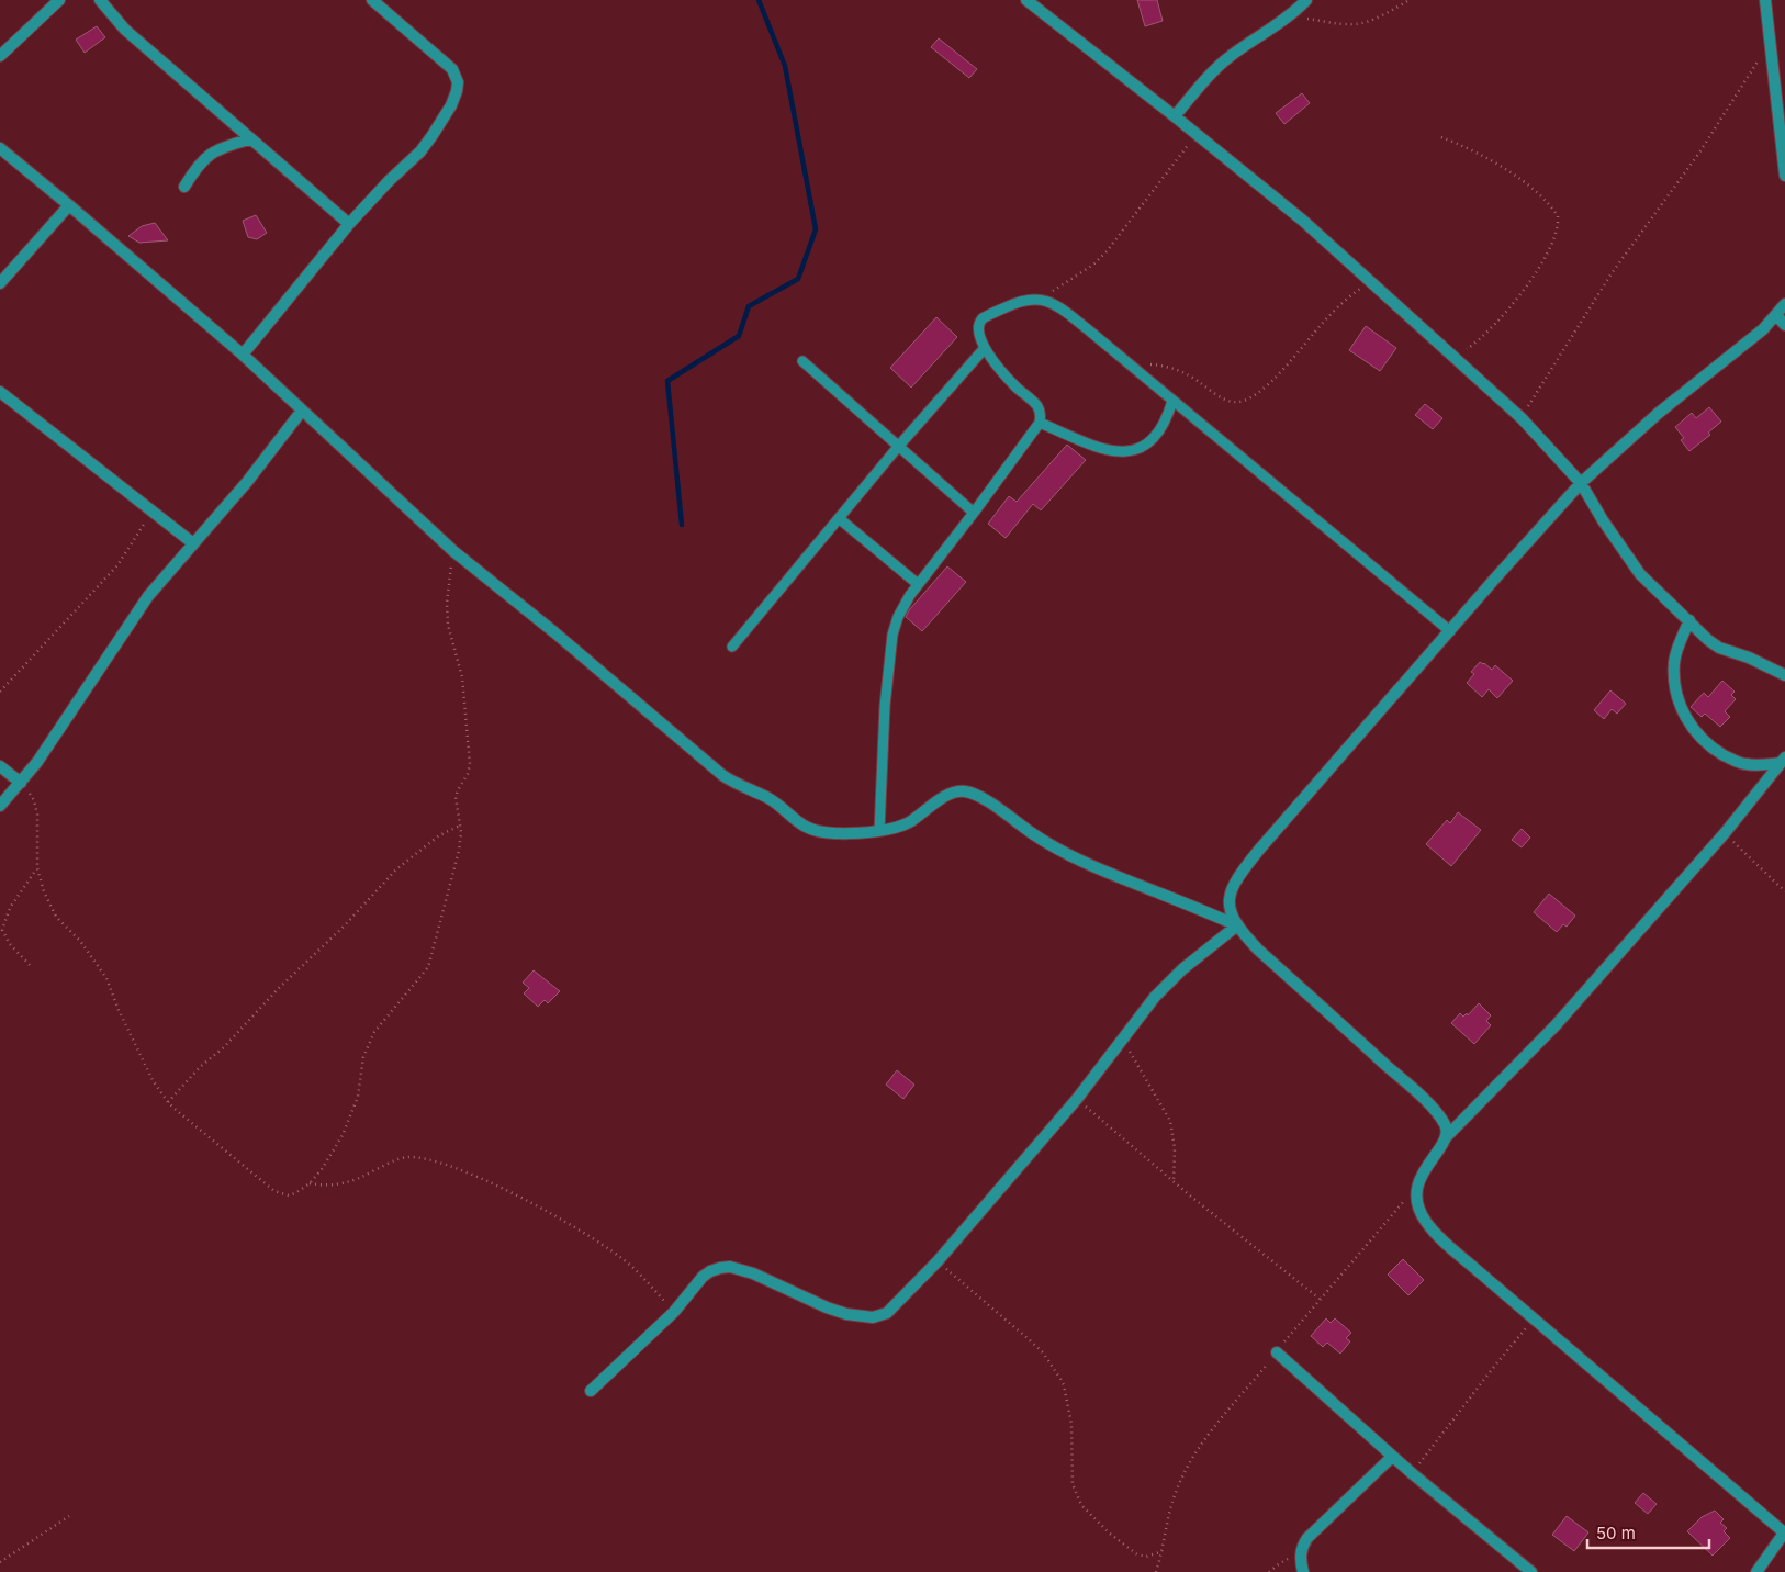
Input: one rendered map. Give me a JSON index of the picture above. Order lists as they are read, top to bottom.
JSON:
{
  "scale_bar": "50 m"
}
